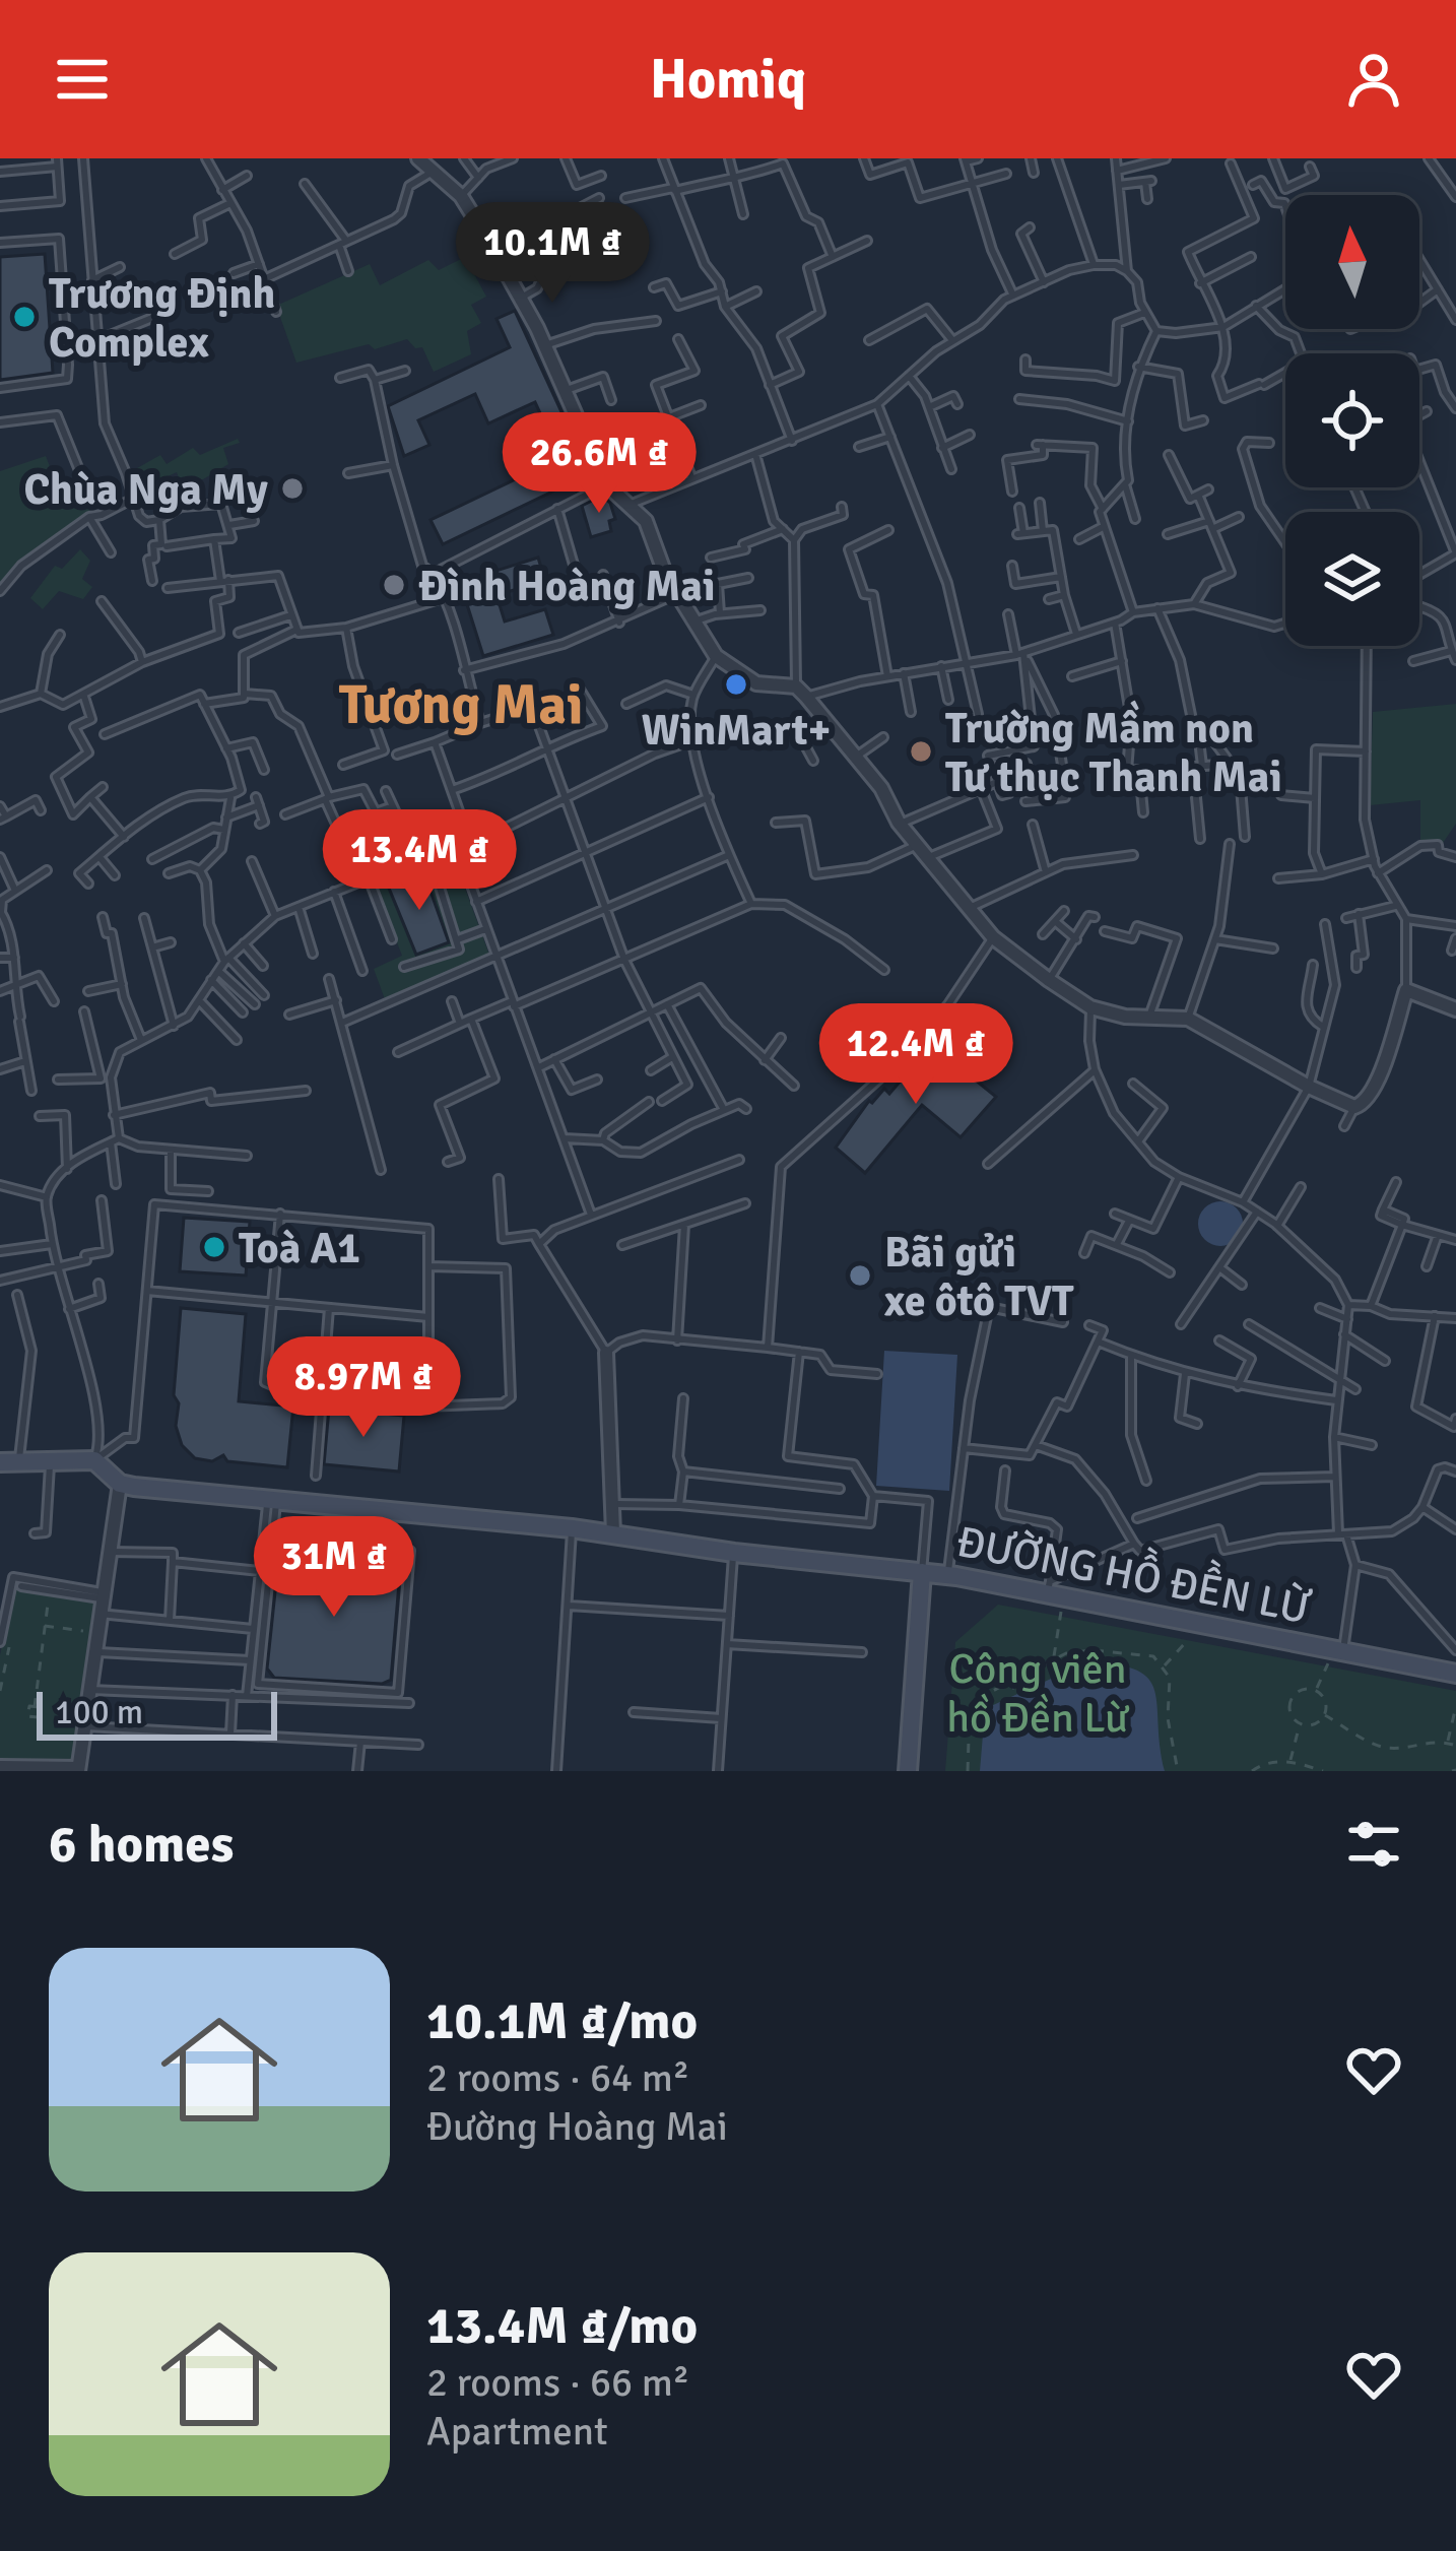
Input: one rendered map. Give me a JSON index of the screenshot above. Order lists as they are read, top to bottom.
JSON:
{
  "streets": {
    "street": ["ĐƯỜNG HỒ ĐỀN LỪ"]
  },
  "districts": ["Tương Mai"],
  "parks": ["Công viên hồ Đền Lừ"],
  "places": [
    "Trương Định Complex",
    "Chùa Nga My",
    "Đình Hoàng Mai",
    "WinMart+",
    "Trường Mầm non Tư thục Thanh Mai",
    "Toà A1",
    "Bãi gửi xe ôtô TVT"
  ],
  "scale_bar": "100 m",
  "north": "top",
  "page": {
    "header": "Homiq",
    "price": [
      "10.1M ₫",
      "26.6M ₫",
      "13.4M ₫",
      "12.4M ₫",
      "8.97M ₫",
      "31M ₫"
    ],
    "scale": "100 m",
    "heading": "6 homes",
    "list": [
      {
        "name": "10.1M ₫/mo",
        "note": "2 rooms · 64 m² · Đường Hoàng Mai"
      },
      {
        "name": "13.4M ₫/mo",
        "note": "2 rooms · 66 m² · Apartment"
      }
    ]
  }
}
